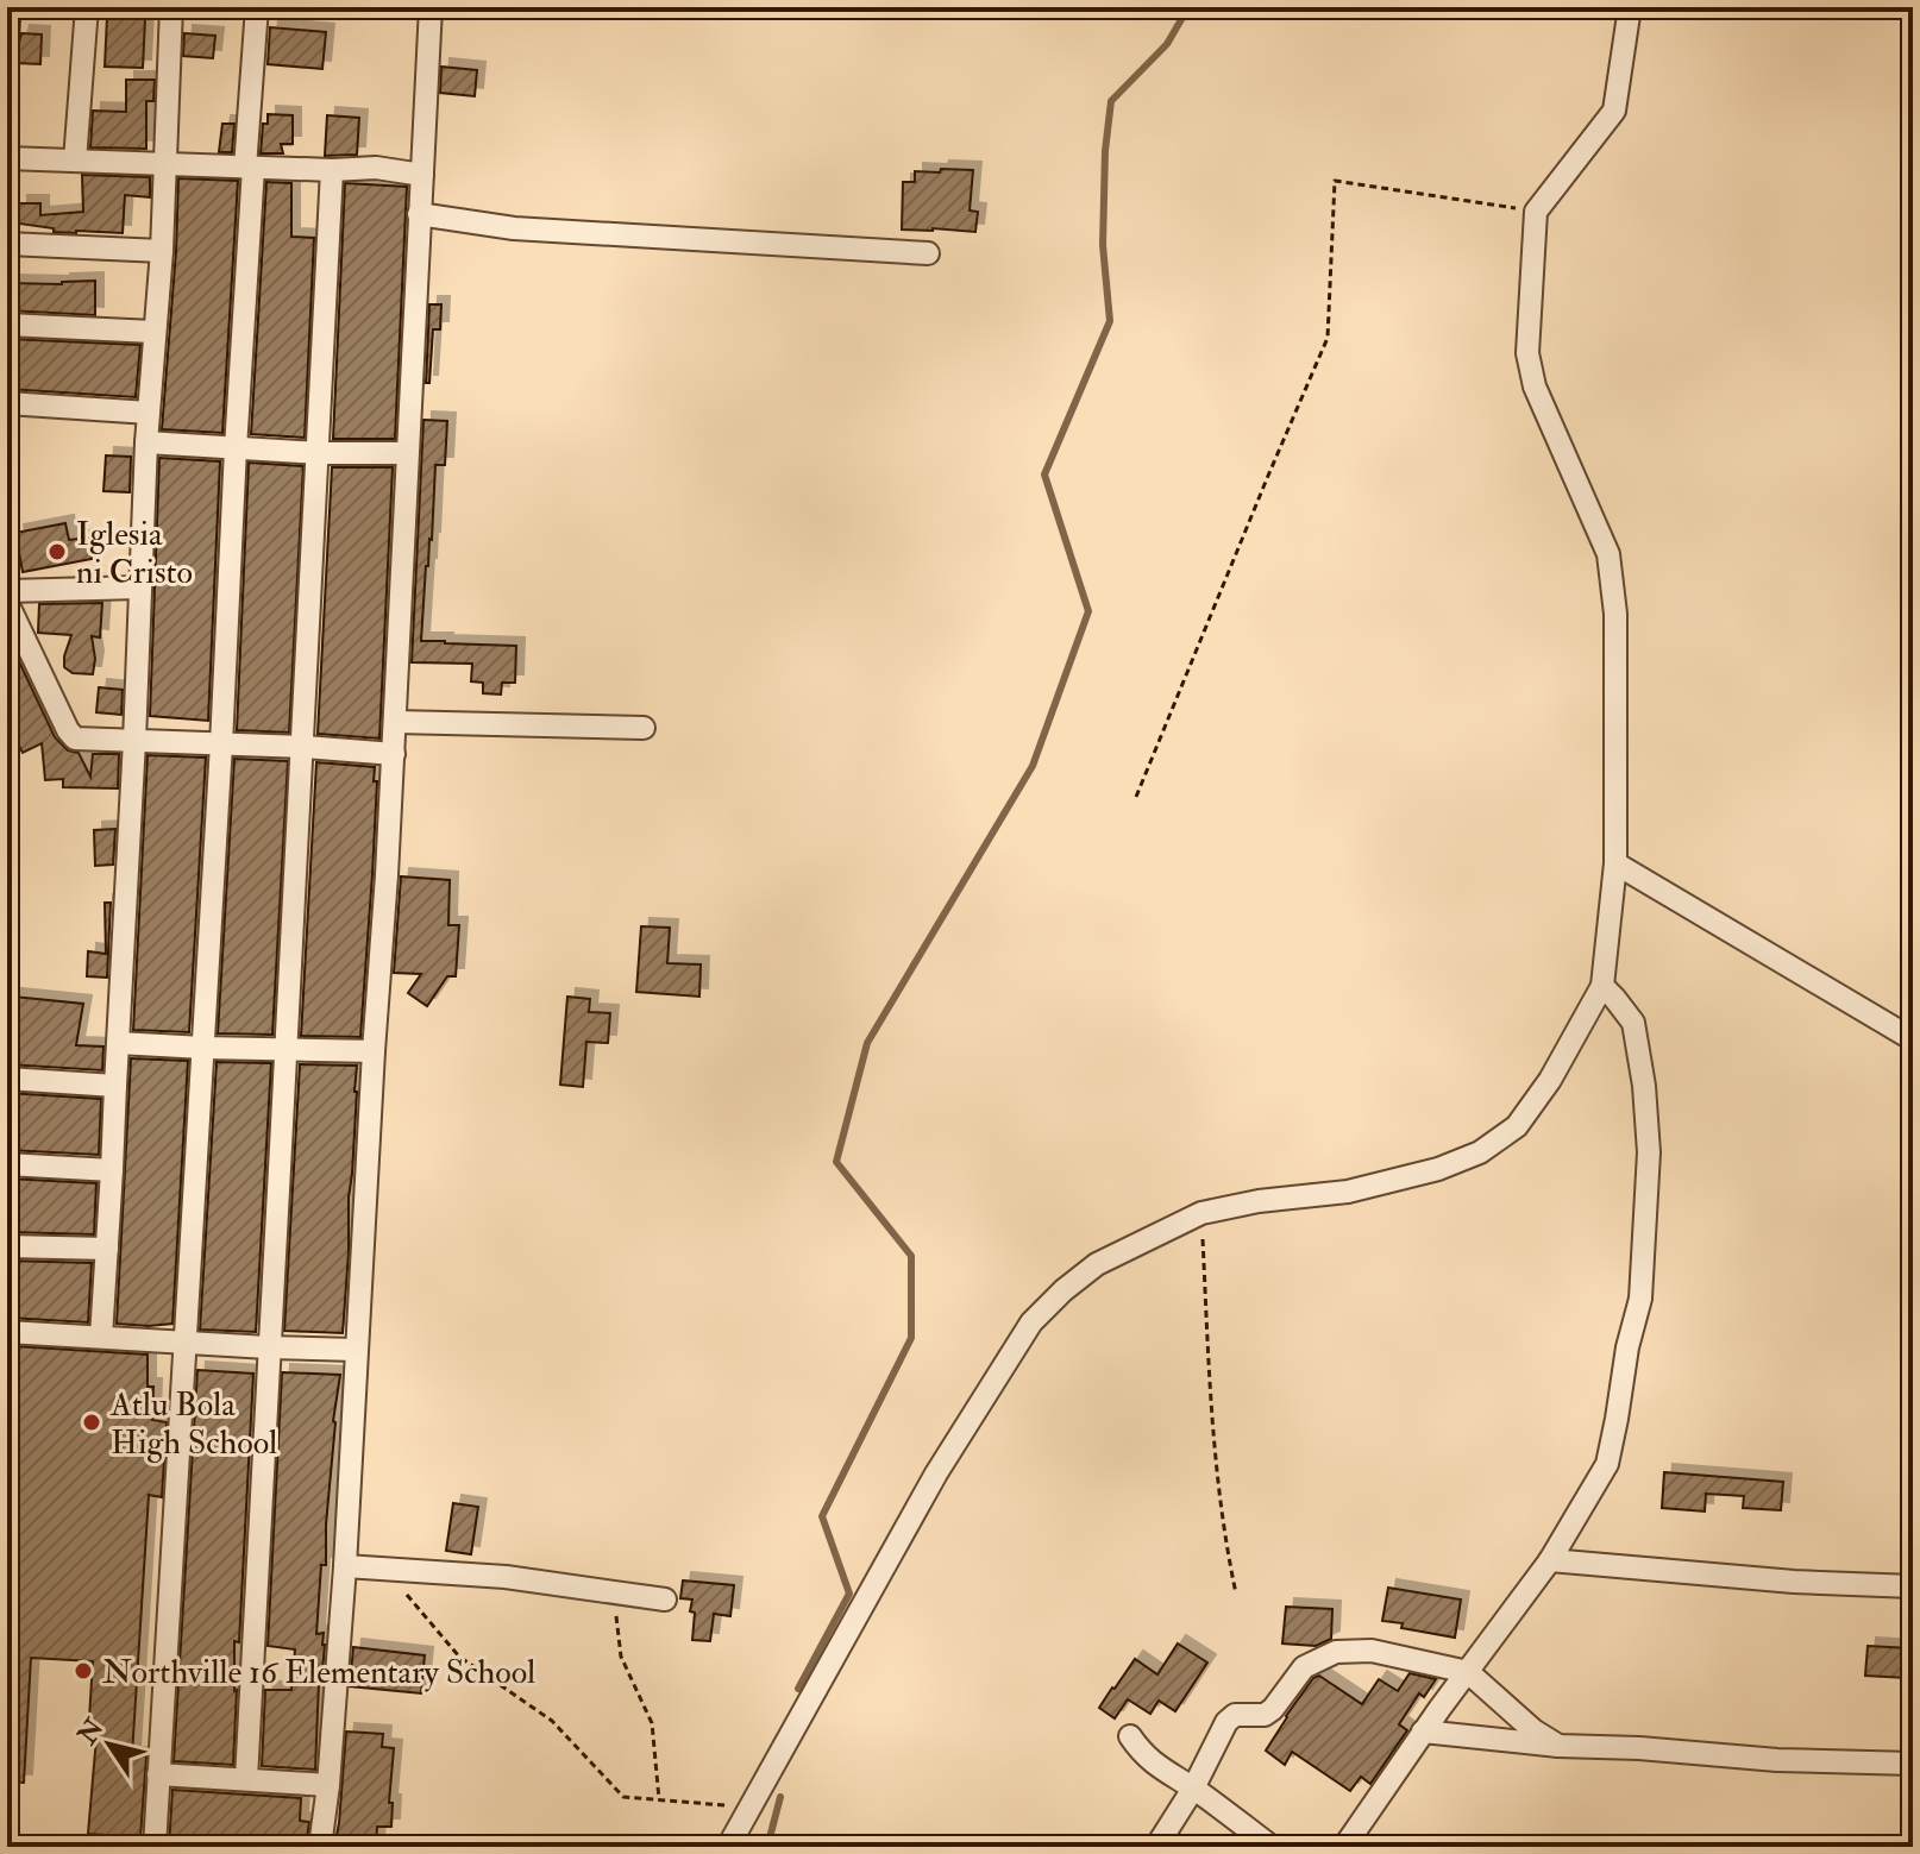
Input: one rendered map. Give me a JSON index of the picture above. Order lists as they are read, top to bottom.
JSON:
{
  "places": ["Iglesia ni Cristo", "Atlu Bola High School", "Northville 16 Elementary School"],
  "north": "top left"
}
